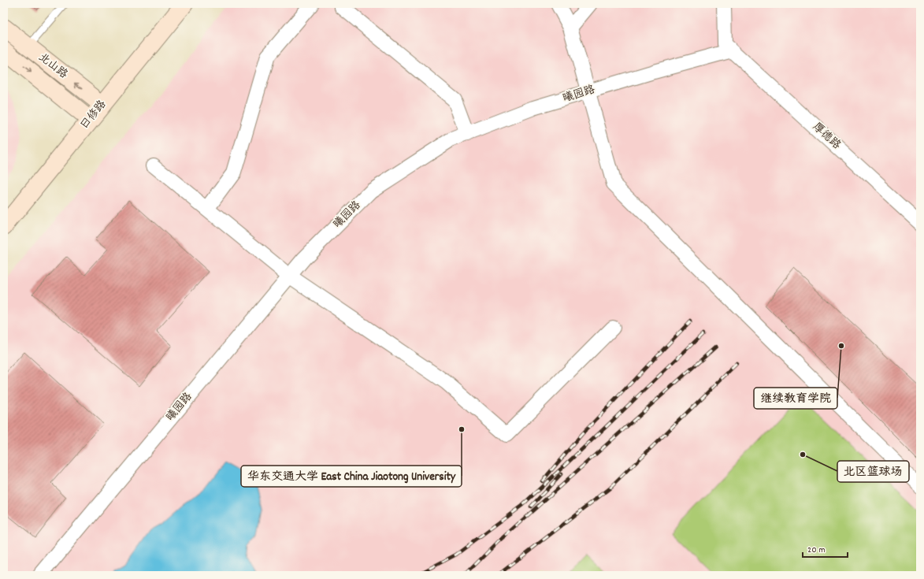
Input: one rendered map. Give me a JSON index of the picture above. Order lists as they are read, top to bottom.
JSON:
{
  "streets": {
    "street": [
      "北山路",
      "曦园路",
      "曰修路",
      "厚德路"
    ]
  },
  "crossings": [
    ["北山路", "曰修路"],
    ["曦园路", "厚德路"]
  ],
  "places": ["继续教育学院", "华东交通大学 East China Jiaotong University", "北区篮球场"],
  "scale_bar": "20 m"
}
